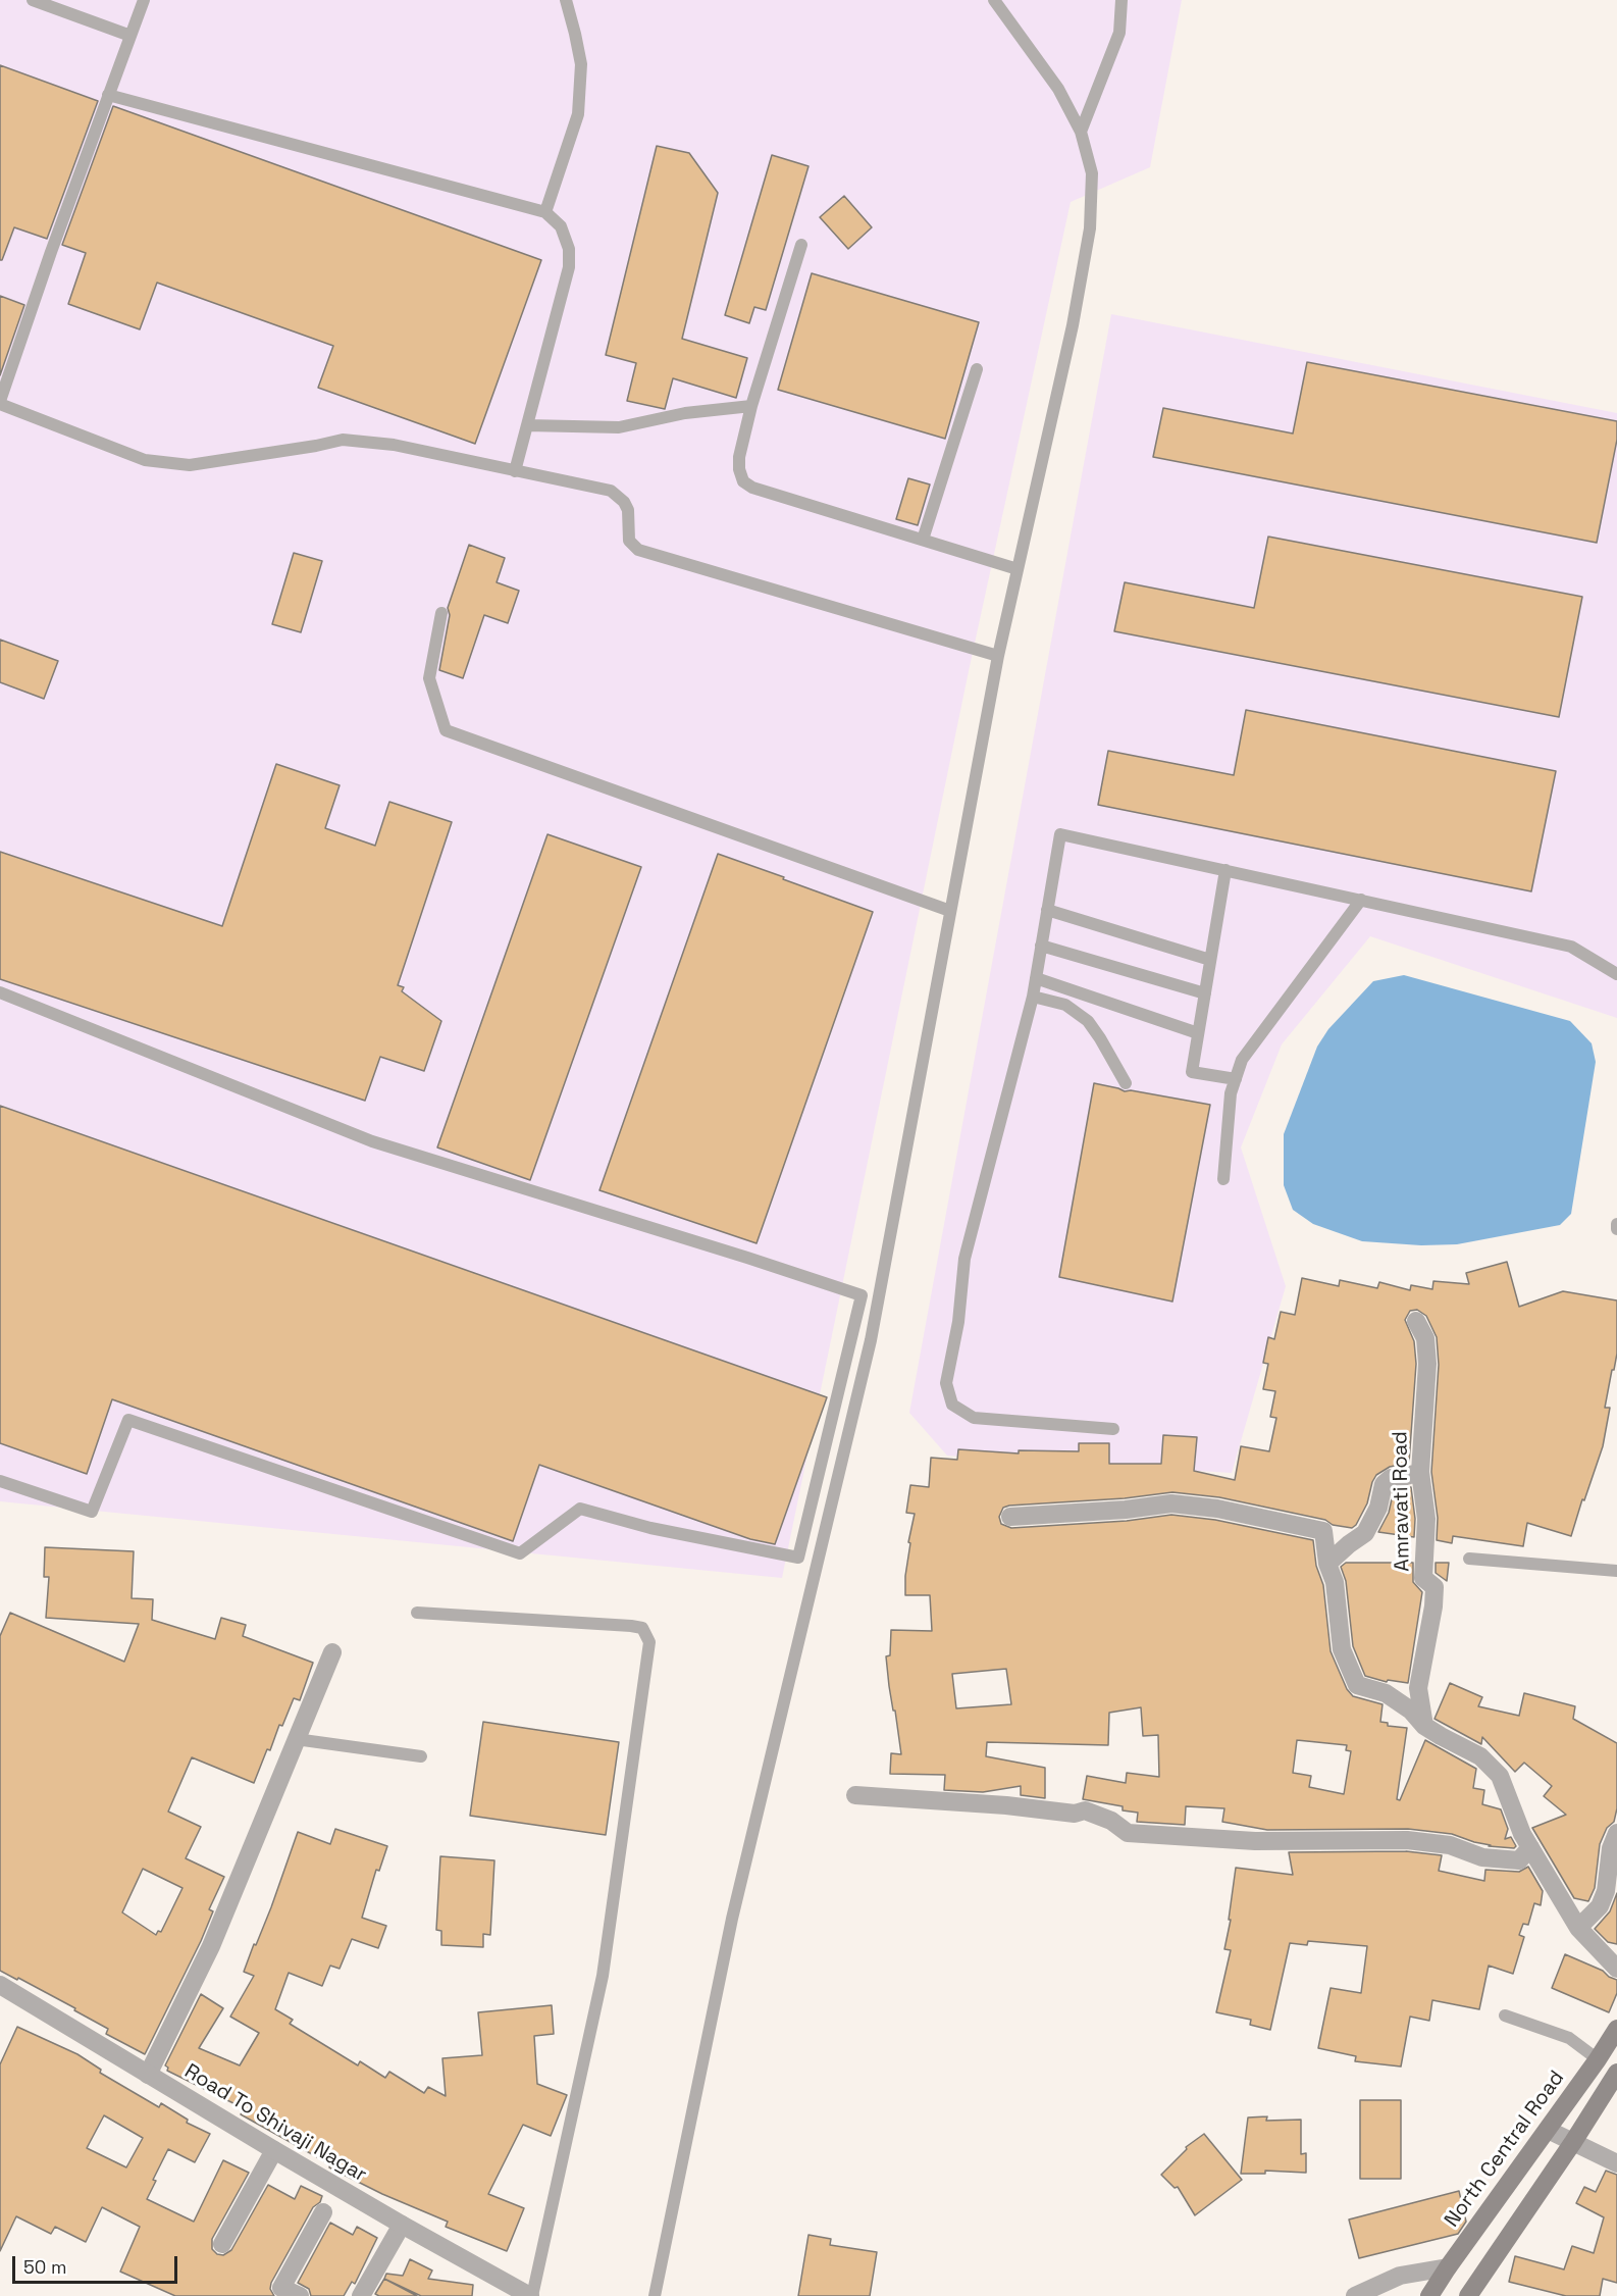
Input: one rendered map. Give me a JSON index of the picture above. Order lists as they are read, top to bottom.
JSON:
{
  "streets": {
    "main road": ["North Central Road"],
    "street": ["Amravati Road", "Road To Shivaji Nagar"]
  },
  "scale_bar": "50 m"
}
